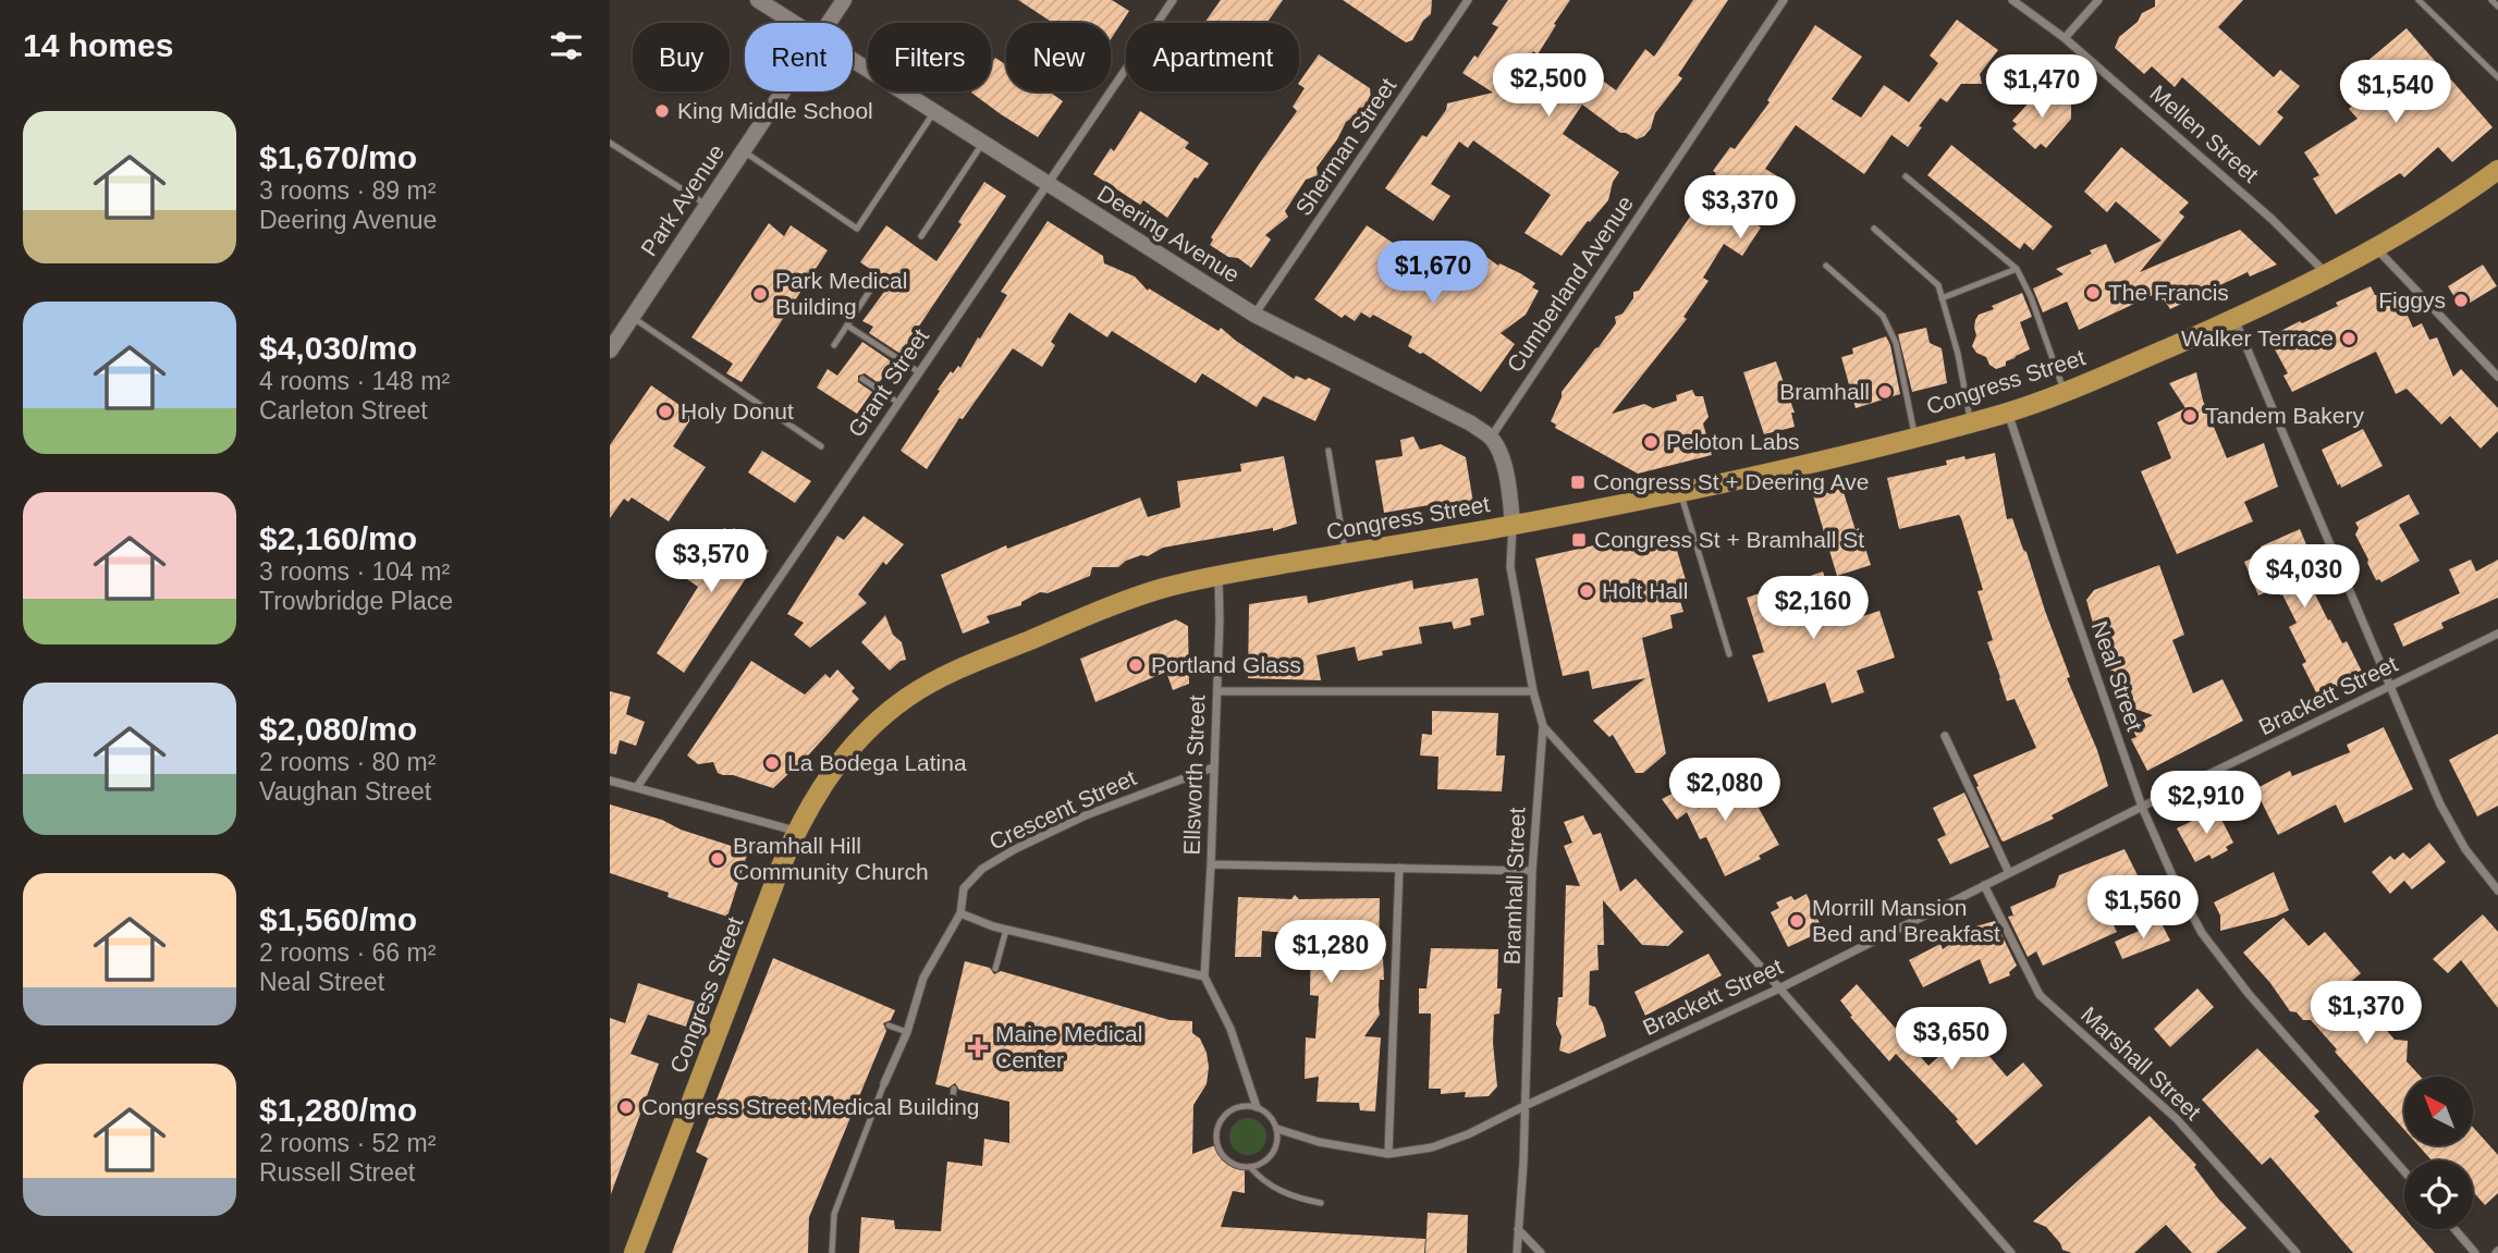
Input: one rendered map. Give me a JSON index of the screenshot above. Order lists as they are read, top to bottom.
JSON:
{
  "streets": {
    "main road": ["Park Avenue", "Deering Avenue", "Congress Street"],
    "street": [
      "Mellen Street",
      "Sherman Street",
      "Cumberland Avenue",
      "Grant Street",
      "Neal Street",
      "Brackett Street",
      "Ellsworth Street",
      "Crescent Street",
      "Bramhall Street",
      "Marshall Street"
    ]
  },
  "crossings": [
    ["Mellen Street", "Congress Street"],
    ["Sherman Street", "Deering Avenue"],
    ["Deering Avenue", "Cumberland Avenue"],
    ["Deering Avenue", "Grant Street"],
    ["Congress Street", "Neal Street"],
    ["Congress Street", "Ellsworth Street"],
    ["Congress Street", "Bramhall Street"],
    ["Neal Street", "Brackett Street"],
    ["Brackett Street", "Bramhall Street"],
    ["Brackett Street", "Marshall Street"],
    ["Ellsworth Street", "Crescent Street"]
  ],
  "places": {
    "other": [
      "King Middle School",
      "The Francis",
      "Park Medical Building",
      "Figgys",
      "Walker Terrace",
      "Bramhall",
      "Holy Donut",
      "Tandem Bakery",
      "Peloton Labs",
      "Holt Hall",
      "Portland Glass",
      "La Bodega Latina",
      "Bramhall Hill Community Church",
      "Morrill Mansion Bed and Breakfast",
      "Congress Street Medical Building"
    ],
    "transit": ["Congress St + Deering Ave", "Congress St + Bramhall St"],
    "health": ["Maine Medical Center"]
  },
  "north": "top left",
  "page": {
    "heading": "14 homes",
    "chip": [
      "Buy",
      "Rent",
      "Filters",
      "New",
      "Apartment"
    ],
    "price": [
      "$2,500",
      "$1,470",
      "$1,540",
      "$3,370",
      "$1,670",
      "$3,570",
      "$4,030",
      "$2,160",
      "$2,080",
      "$2,910",
      "$1,560",
      "$1,280",
      "$1,370",
      "$3,650"
    ],
    "list": [
      {
        "name": "$1,670/mo",
        "note": "3 rooms · 89 m² · Deering Avenue"
      },
      {
        "name": "$4,030/mo",
        "note": "4 rooms · 148 m² · Carleton Street"
      },
      {
        "name": "$2,160/mo",
        "note": "3 rooms · 104 m² · Trowbridge Place"
      },
      {
        "name": "$2,080/mo",
        "note": "2 rooms · 80 m² · Vaughan Street"
      },
      {
        "name": "$1,560/mo",
        "note": "2 rooms · 66 m² · Neal Street"
      },
      {
        "name": "$1,280/mo",
        "note": "2 rooms · 52 m² · Russell Street"
      }
    ]
  }
}
